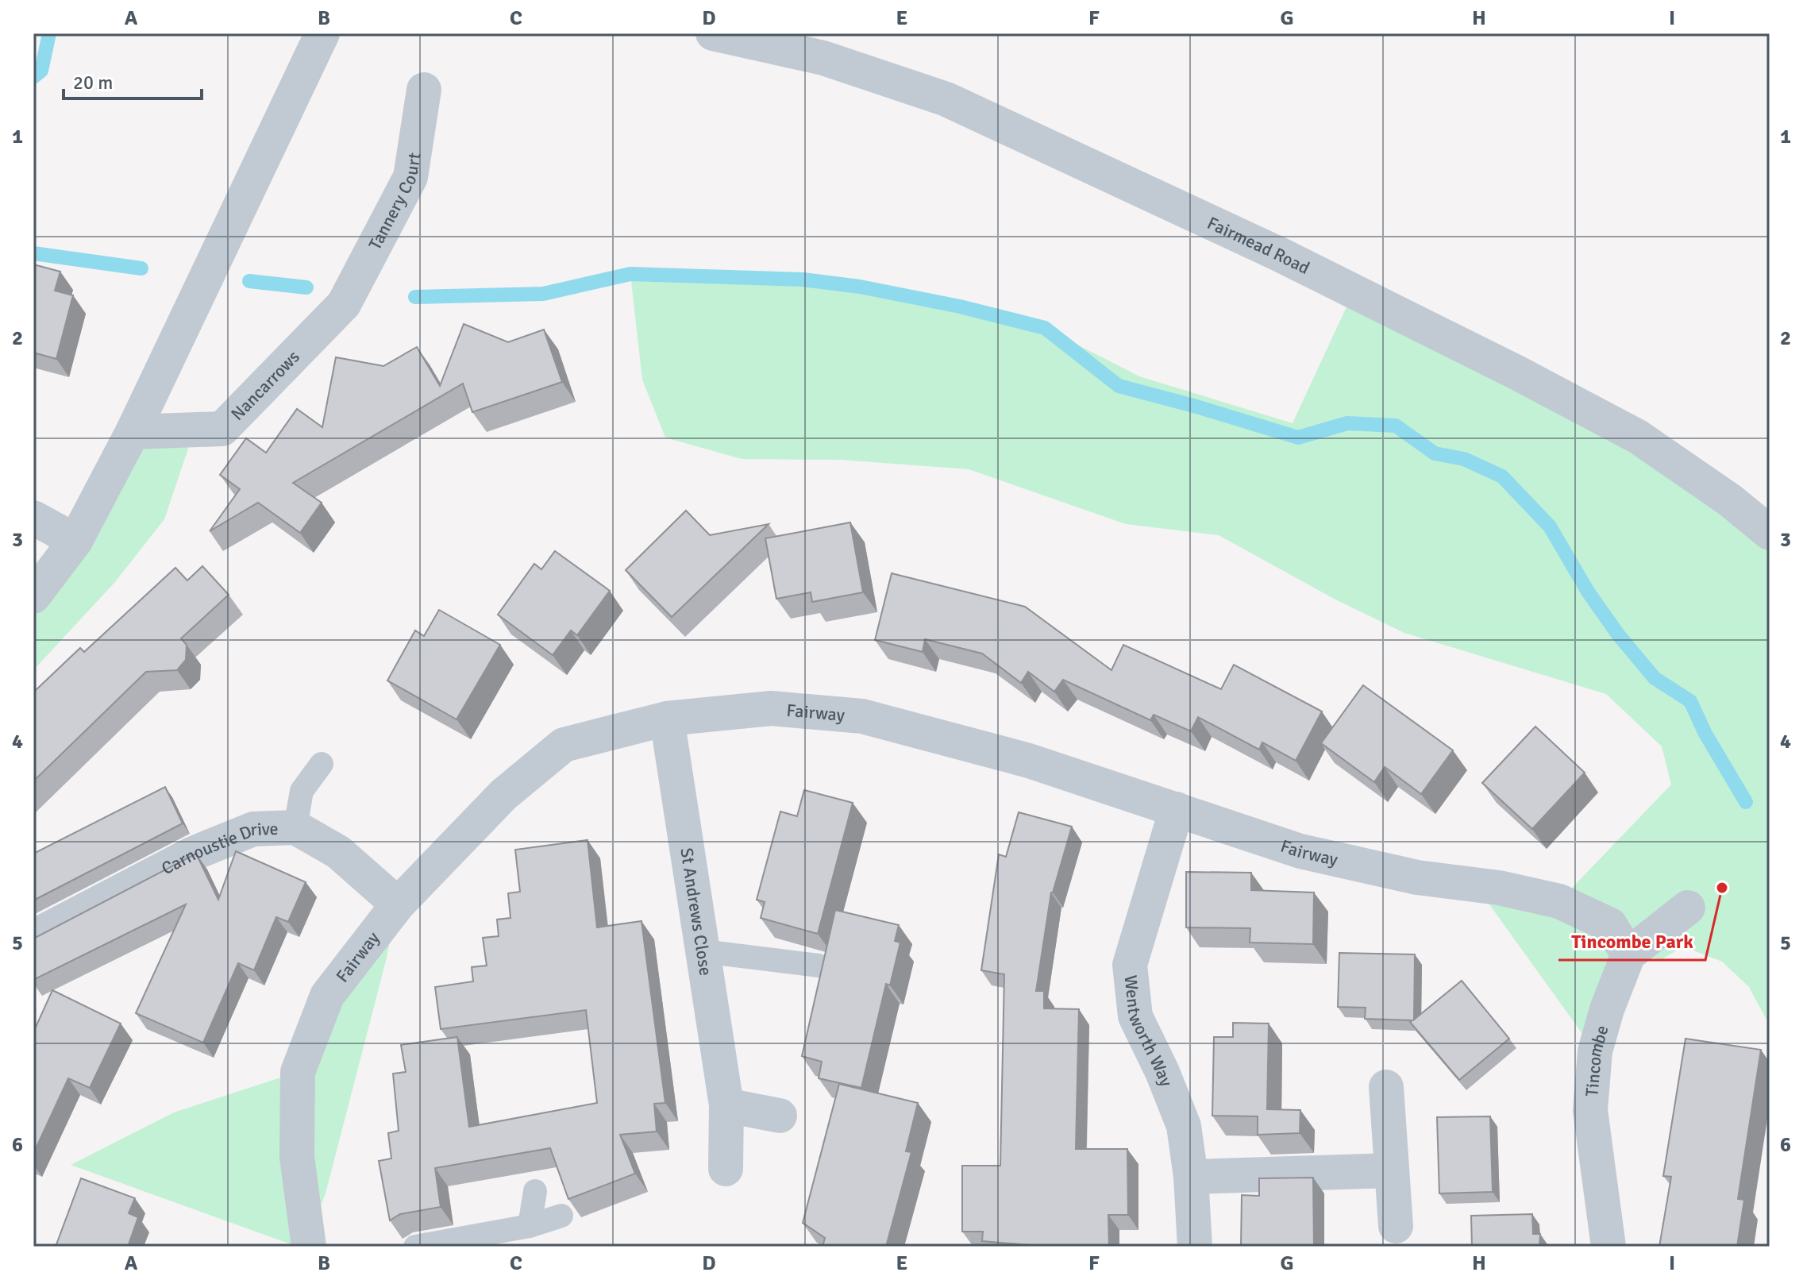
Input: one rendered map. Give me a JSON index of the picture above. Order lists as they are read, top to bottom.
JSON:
{
  "streets": {
    "street": [
      "Tannery Court",
      "Fairmead Road",
      "Nancarrows",
      "Fairway",
      "Carnoustie Drive",
      "St Andrews Close",
      "Wentworth Way",
      "Tincombe"
    ]
  },
  "crossings": [
    ["Tannery Court", "Nancarrows"],
    ["Fairway", "Carnoustie Drive"],
    ["Fairway", "St Andrews Close"],
    ["Fairway", "Wentworth Way"],
    ["Fairway", "Tincombe"]
  ],
  "places": ["Tincombe Park"],
  "scale_bar": "20 m",
  "grid": {
    "columns": [
      "A",
      "B",
      "C",
      "D",
      "E",
      "F",
      "G",
      "H",
      "I"
    ],
    "rows": [
      "1",
      "2",
      "3",
      "4",
      "5",
      "6"
    ]
  }
}
